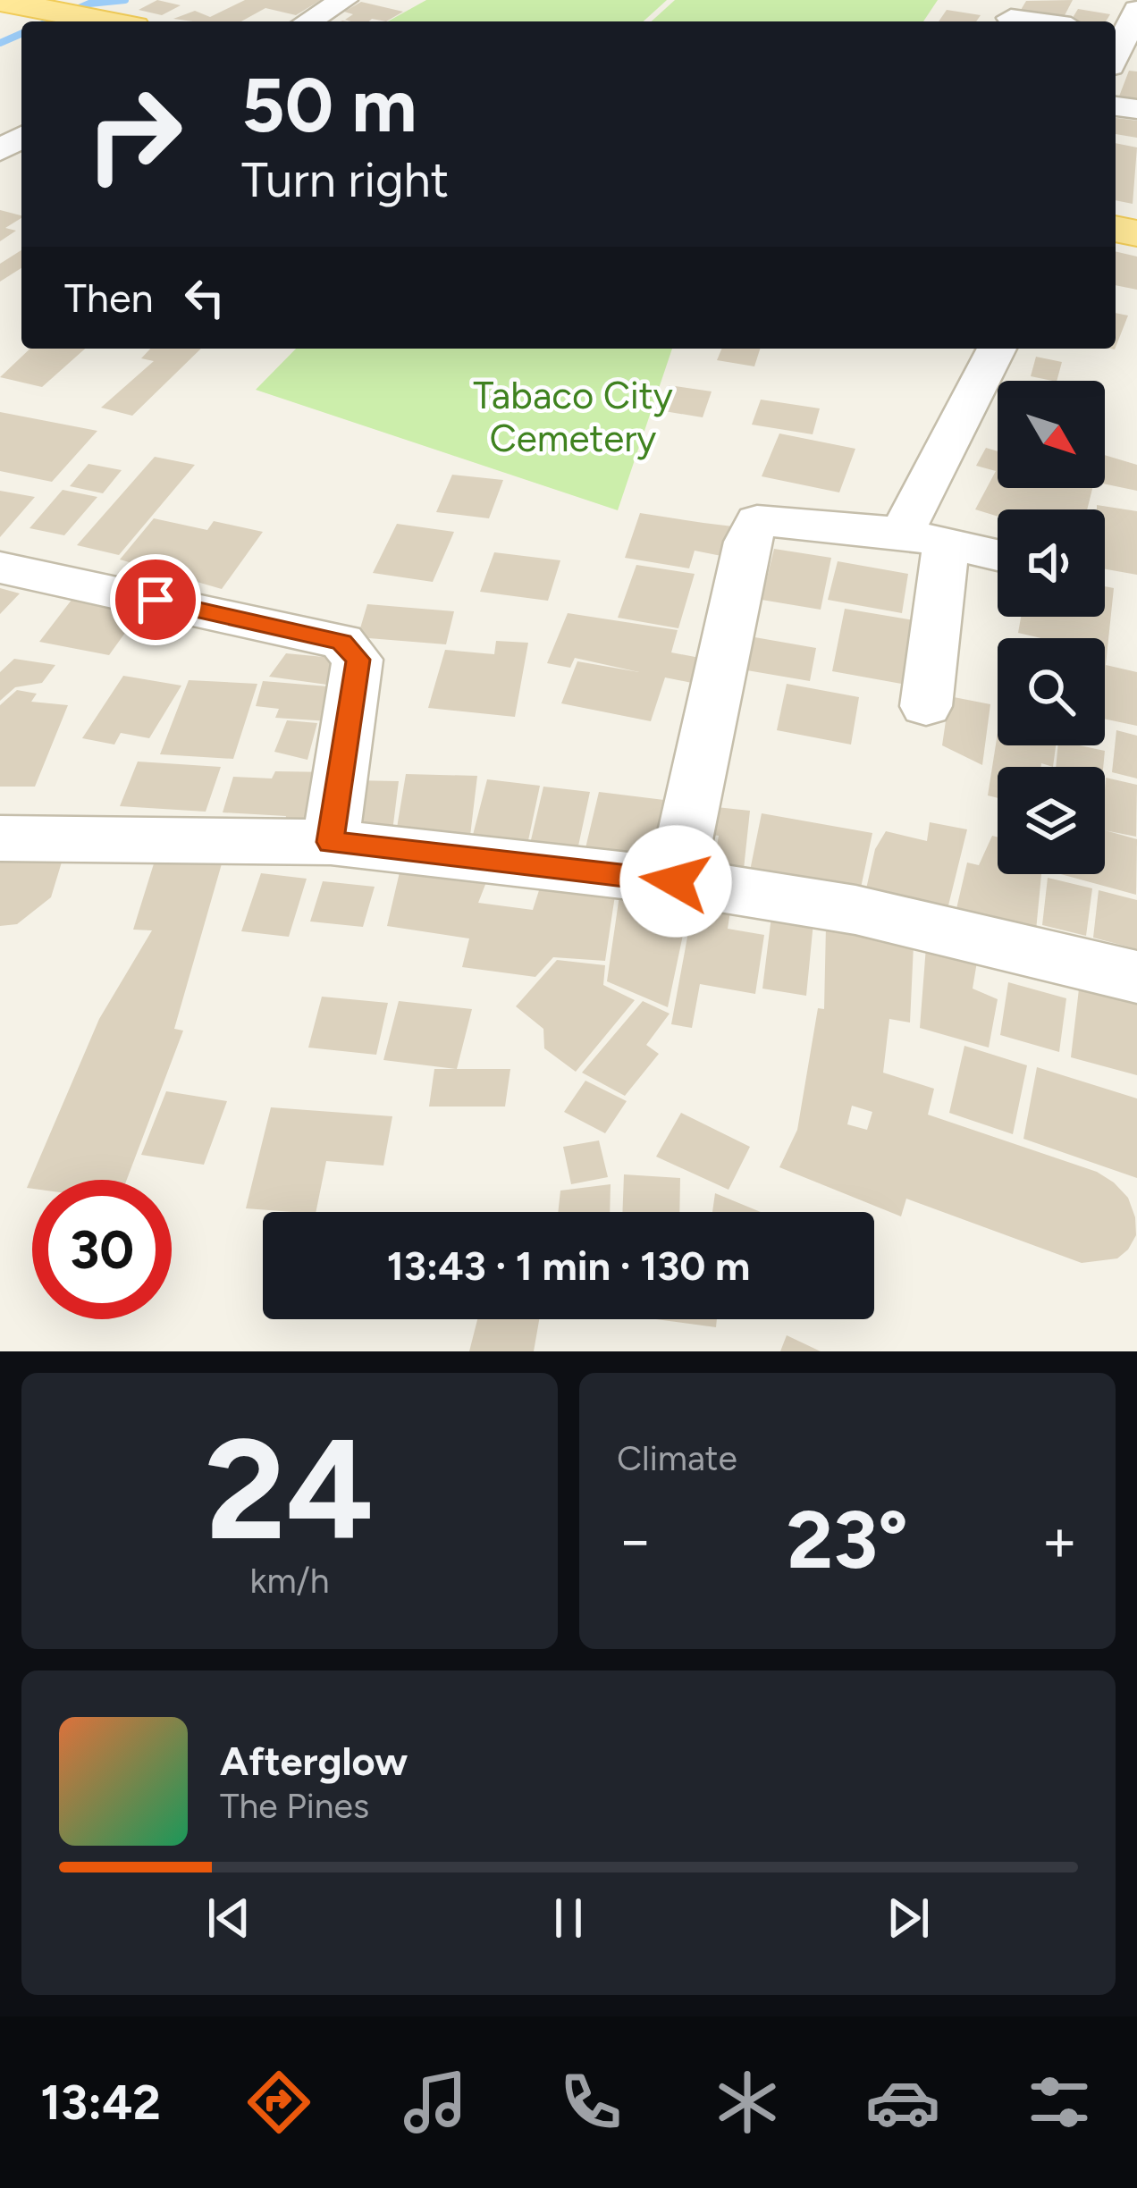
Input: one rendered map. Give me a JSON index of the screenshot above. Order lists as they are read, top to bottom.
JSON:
{
  "parks": ["Tabaco City Cemetery"],
  "north": "bottom right",
  "page": {
    "turn": ["50 m", "Turn right"],
    "then": "Then",
    "limit": "30",
    "trip": "13:43 · 1 min · 130 m",
    "tile": [
      ["24", "km/h"],
      "Climate"
    ],
    "heat": ["−", "23°", "+"],
    "song": ["Afterglow", "The Pines"],
    "tabs": "13:42"
  }
}
